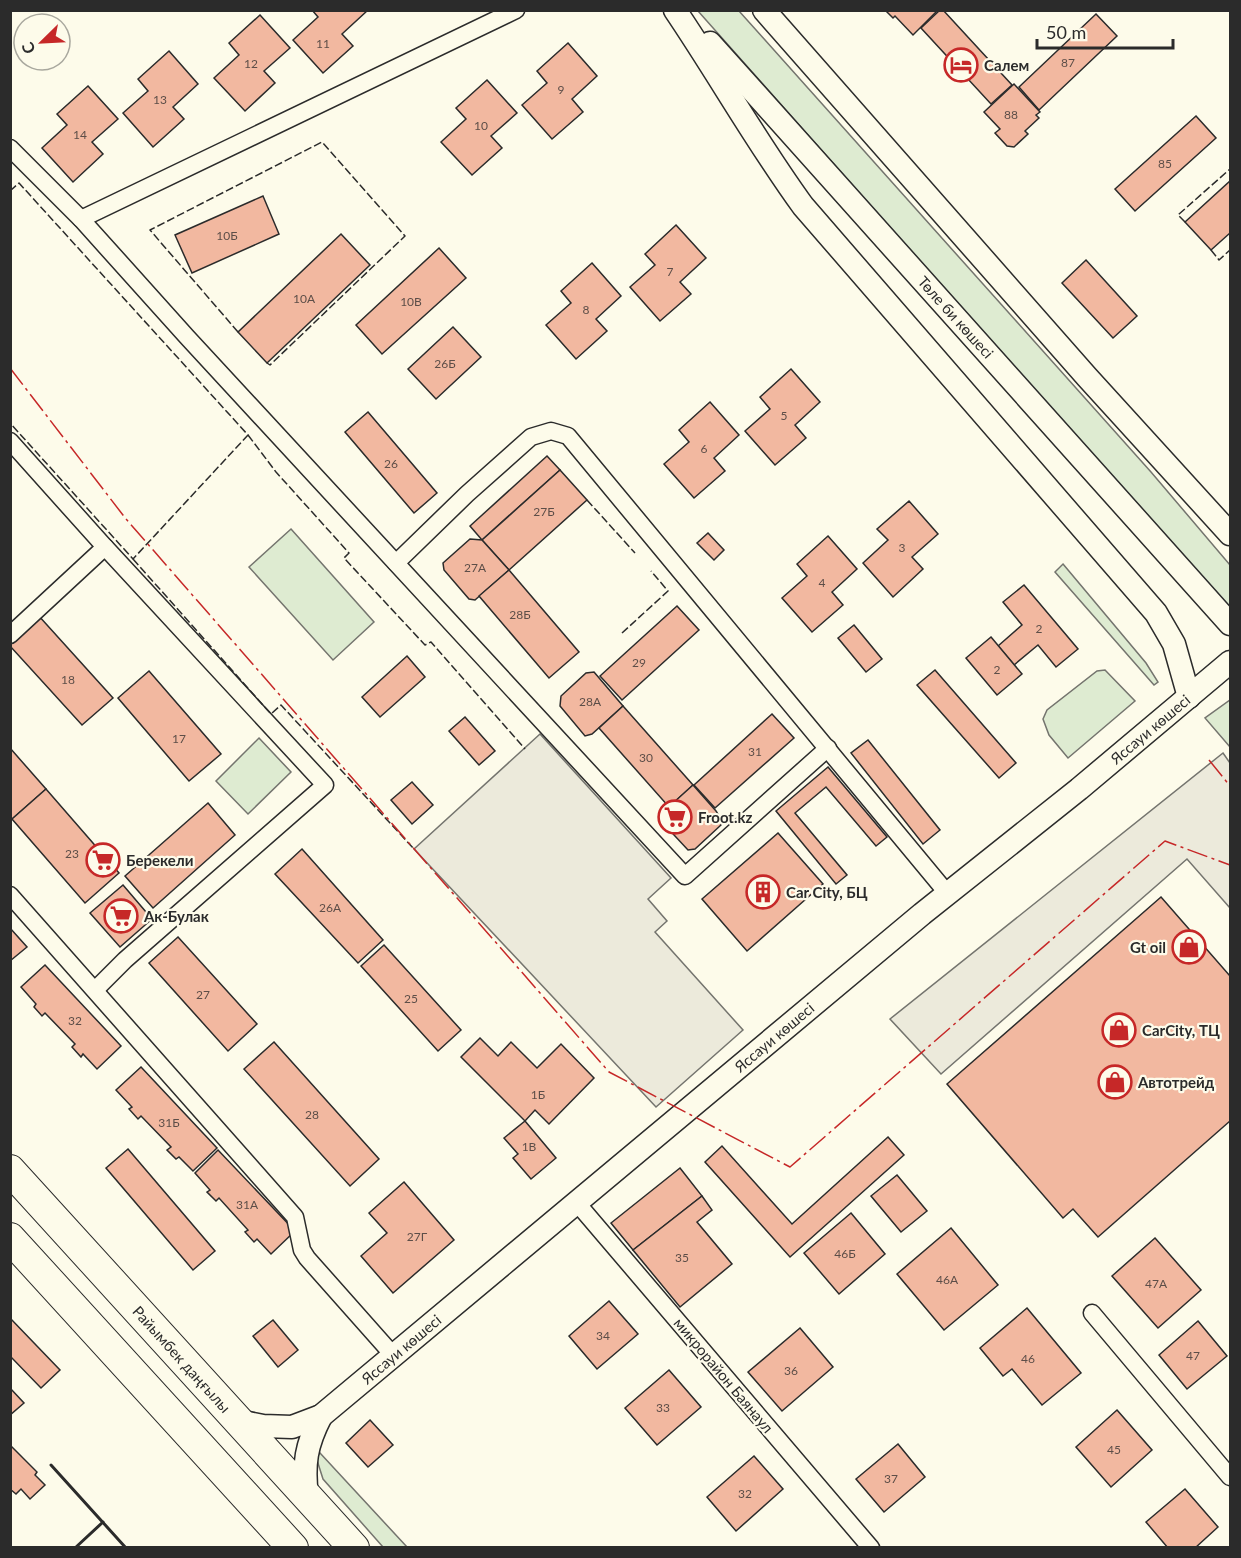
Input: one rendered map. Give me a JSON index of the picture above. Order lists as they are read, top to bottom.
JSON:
{
  "streets": {
    "highway": ["Райымбек даңғылы"],
    "main road": ["Төле би көшесі", "Яссауи көшесі"],
    "street": ["микрорайон Баянаул"]
  },
  "crossings": [
    ["Яссауи көшесі", "микрорайон Баянаул"]
  ],
  "places": {
    "hotel": ["Салем"],
    "supermarket": ["Froot.kz", "Берекели", "Ак-Булак"],
    "building": ["Car City, БЦ"],
    "shop": ["Gt oil", "CarCity, ТЦ", "Автотрейд"]
  },
  "house_numbers": [
    "11",
    "87",
    "12",
    "9",
    "13",
    "88",
    "10",
    "14",
    "85",
    "10Б",
    "7",
    "10А",
    "10В",
    "8",
    "26Б",
    "5",
    "6",
    "26",
    "27Б",
    "3",
    "27А",
    "4",
    "28Б",
    "2",
    "29",
    "2",
    "18",
    "28А",
    "17",
    "31",
    "30",
    "23",
    "26А",
    "27",
    "25",
    "32",
    "1Б",
    "28",
    "31Б",
    "1В",
    "31А",
    "27Г",
    "46Б",
    "35",
    "46А",
    "47А",
    "34",
    "47",
    "46",
    "36",
    "33",
    "45",
    "37",
    "32"
  ],
  "scale_bar": "50 m",
  "north": "bottom left"
}
